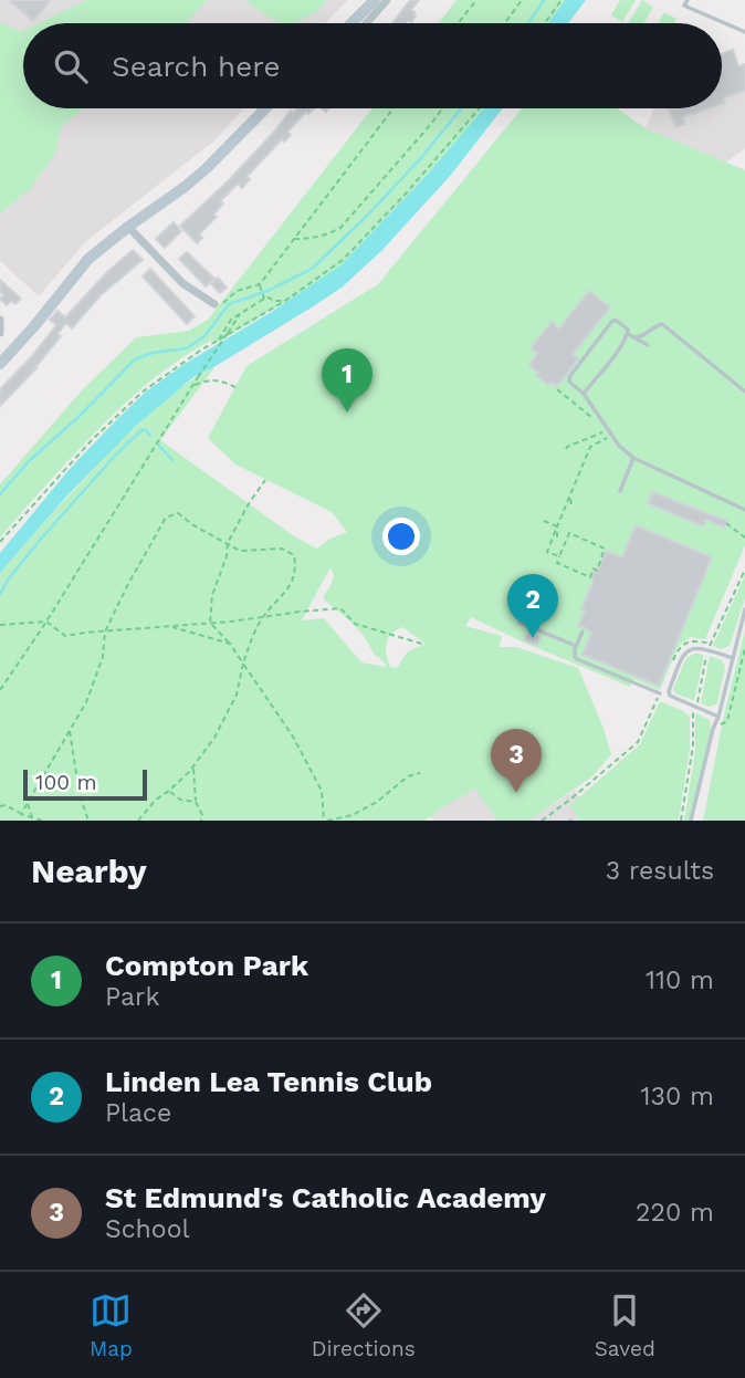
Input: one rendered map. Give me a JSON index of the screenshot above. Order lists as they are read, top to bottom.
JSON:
{
  "scale_bar": "100 m",
  "page": {
    "search": "Search here",
    "pins": ["1", "2", "3"],
    "scale": "100 m",
    "heading": ["Nearby", "3 results"],
    "list": [
      {
        "mark": "1",
        "name": "Compton Park",
        "note": "Park",
        "value": "110 m"
      },
      {
        "mark": "2",
        "name": "Linden Lea Tennis Club",
        "note": "Place",
        "value": "130 m"
      },
      {
        "mark": "3",
        "name": "St Edmund's Catholic Academy",
        "note": "School",
        "value": "220 m"
      }
    ],
    "nav": ["Map", "Directions", "Saved"]
  }
}
